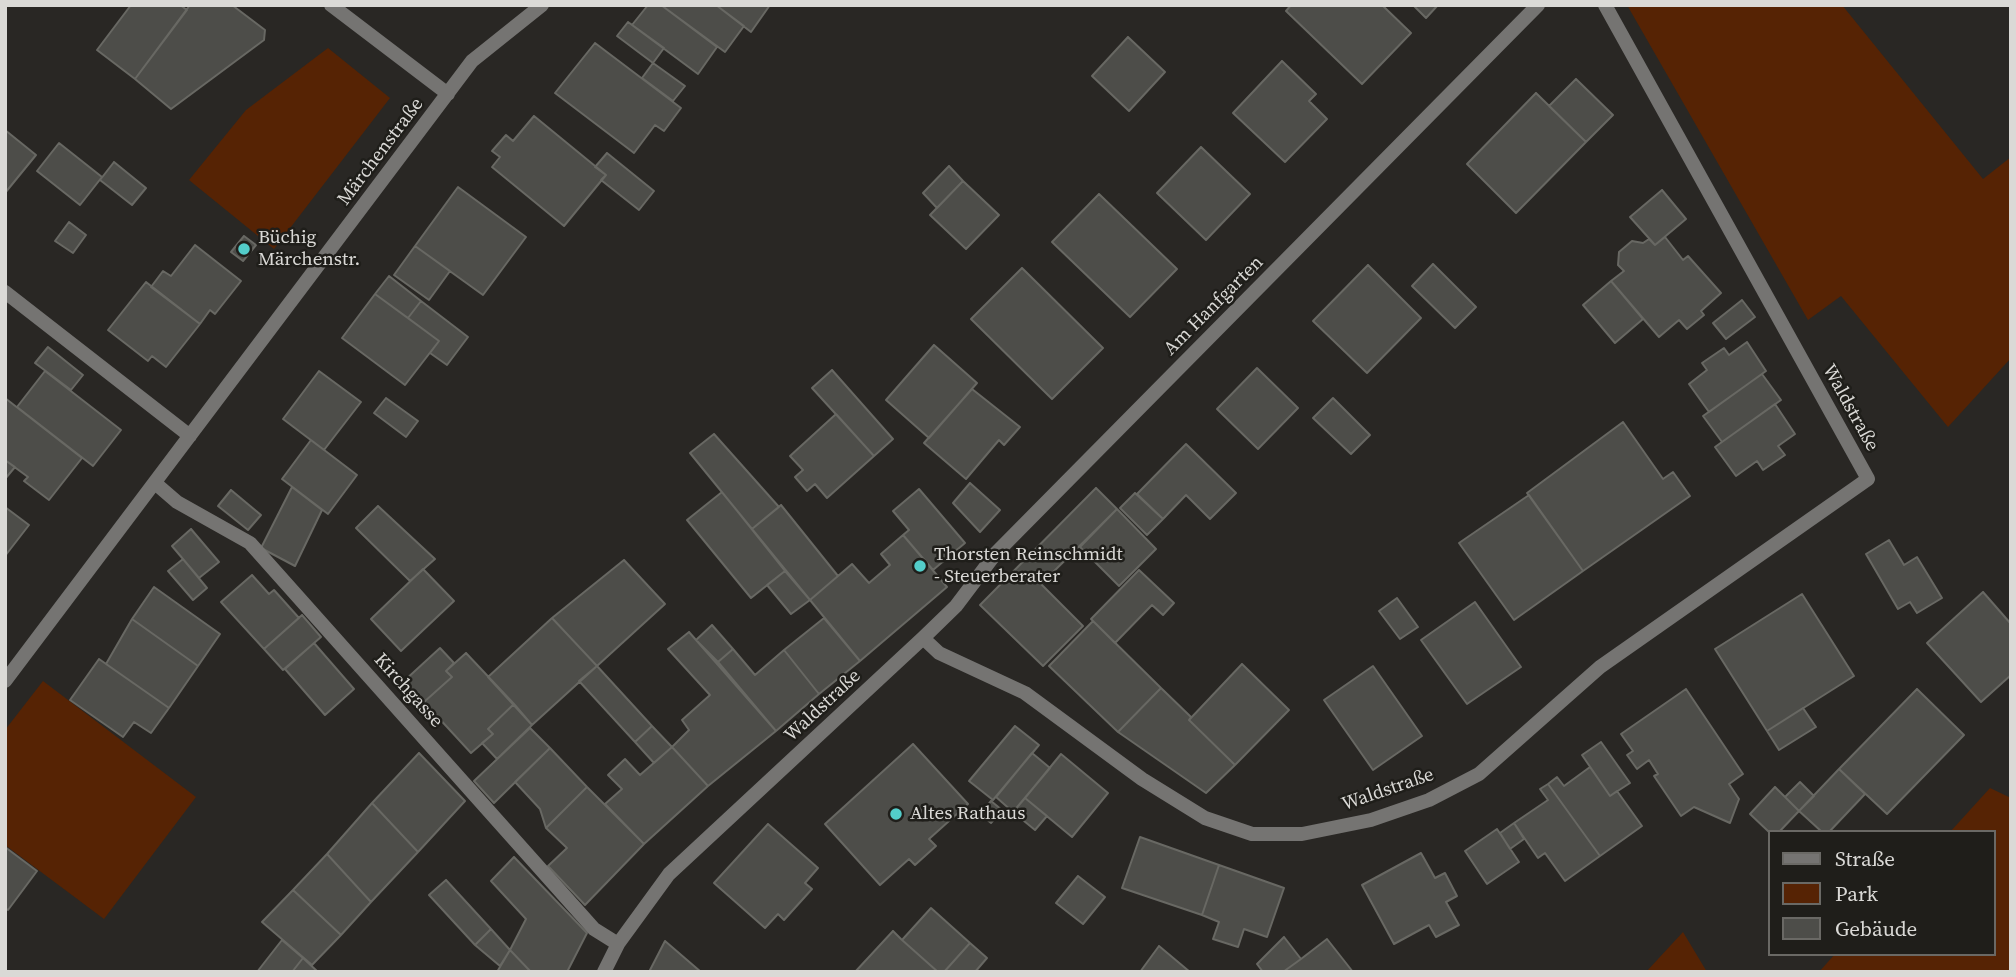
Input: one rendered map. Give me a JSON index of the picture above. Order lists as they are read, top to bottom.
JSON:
{
  "streets": {
    "street": [
      "Märchenstraße",
      "Am Hanfgarten",
      "Waldstraße",
      "Kirchgasse"
    ]
  },
  "crossings": [
    ["Märchenstraße", "Kirchgasse"],
    ["Am Hanfgarten", "Waldstraße"],
    ["Waldstraße", "Kirchgasse"]
  ],
  "places": ["Büchig Märchenstr.", "Thorsten Reinschmidt - Steuerberater", "Altes Rathaus"],
  "legend": ["Straße", "Park", "Gebäude"]
}
